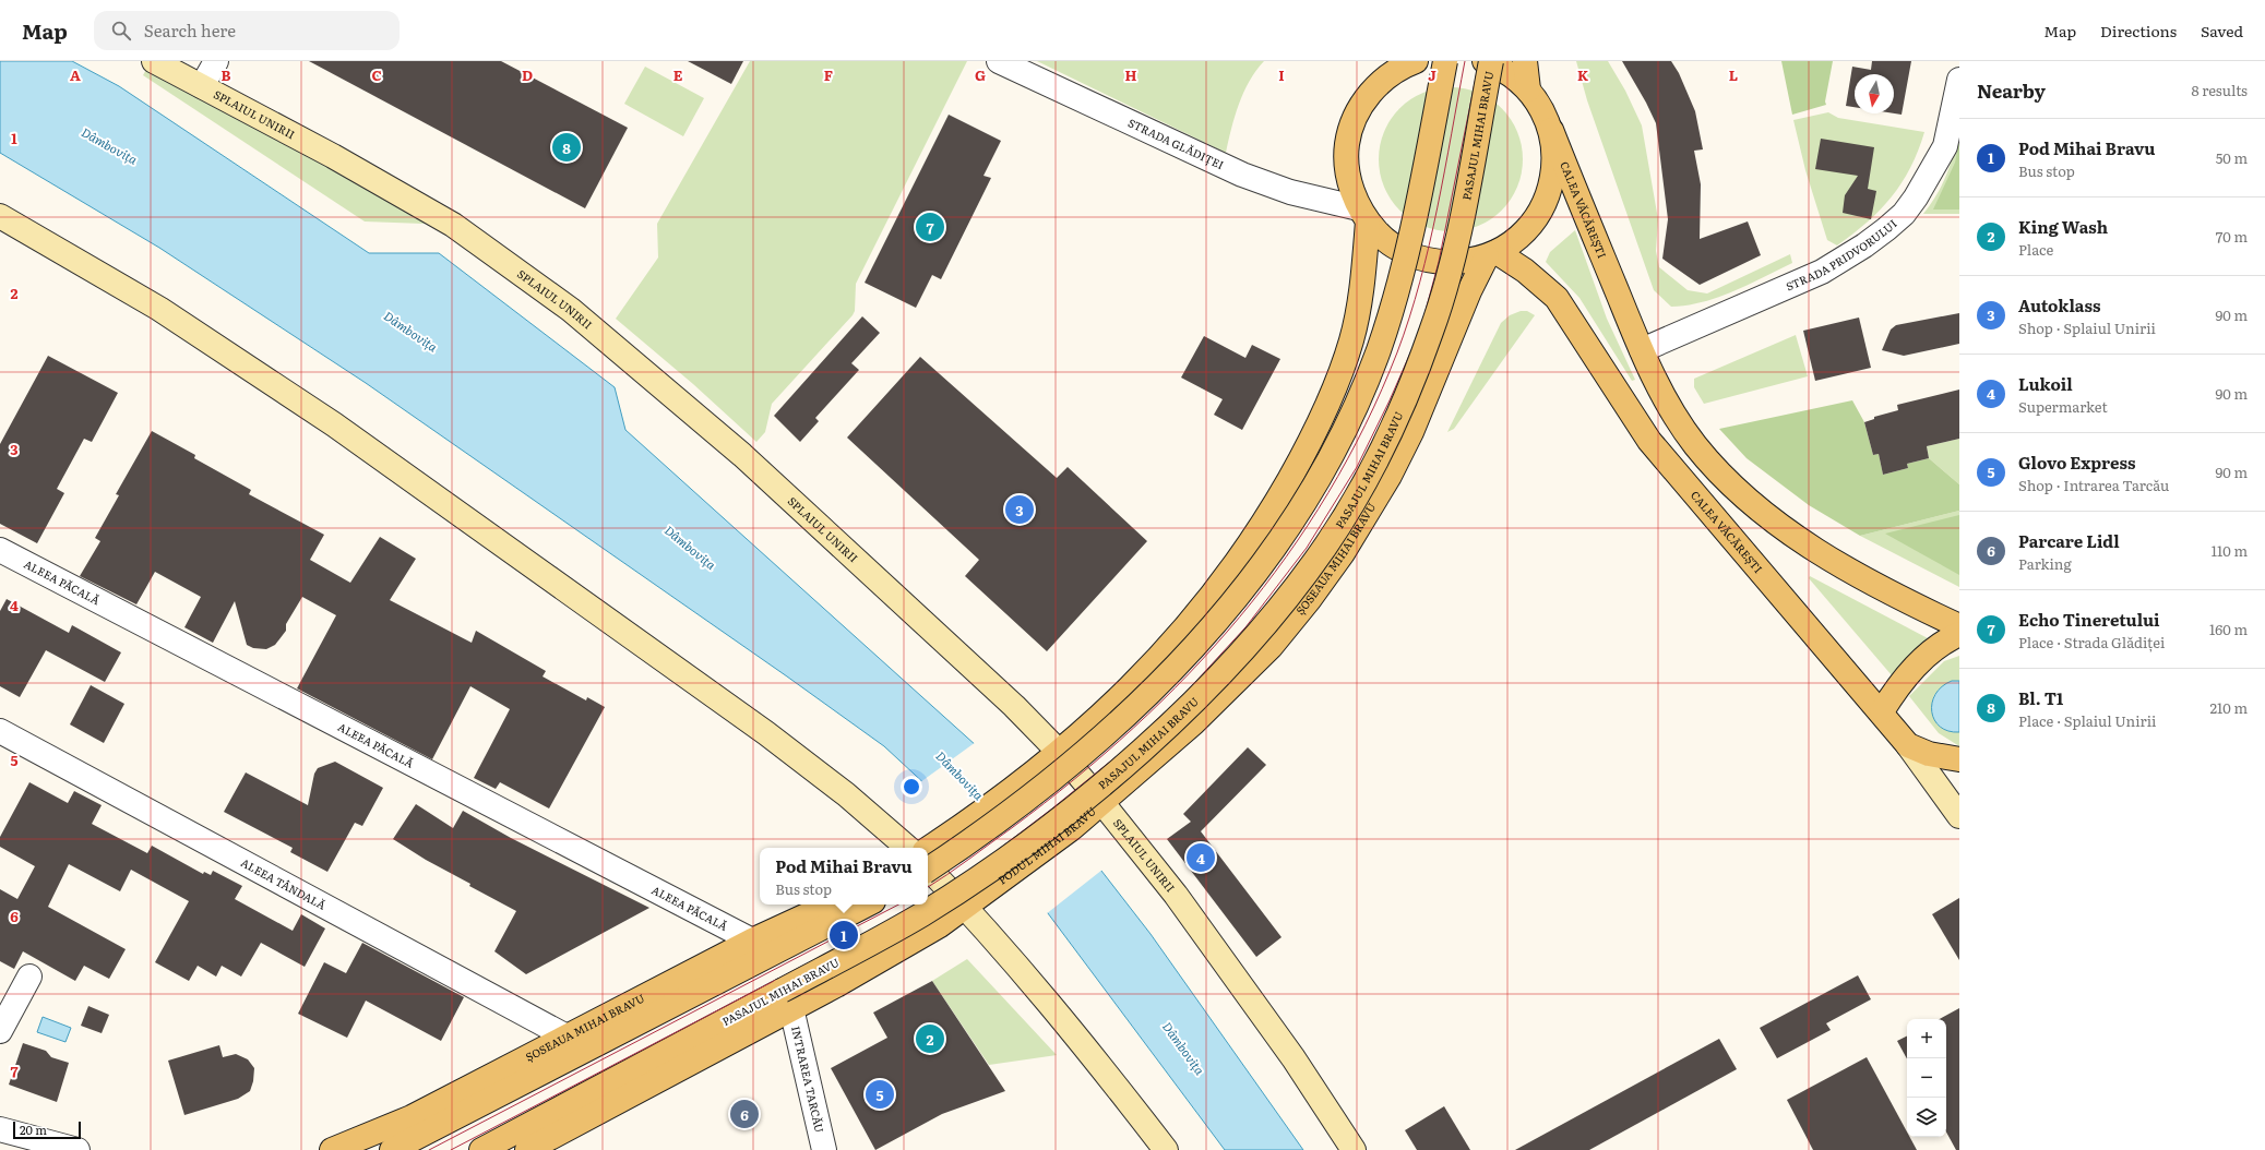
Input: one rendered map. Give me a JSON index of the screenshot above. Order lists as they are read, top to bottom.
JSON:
{
  "streets": {
    "main road": [
      "SPLAIUL UNIRII",
      "PASAJUL MIHAI BRAVU",
      "CALEA VĂCĂREȘTI",
      "ȘOSEAUA MIHAI BRAVU",
      "PODUL MIHAI BRAVU"
    ],
    "street": [
      "STRADA GLĂDIȚEI",
      "STRADA PRIDVORULUI",
      "ALEEA PĂCALĂ",
      "ALEEA TÂNDALĂ",
      "INTRAREA TARCĂU"
    ]
  },
  "crossings": [
    ["SPLAIUL UNIRII", "ȘOSEAUA MIHAI BRAVU"],
    ["SPLAIUL UNIRII", "PODUL MIHAI BRAVU"],
    ["CALEA VĂCĂREȘTI", "STRADA PRIDVORULUI"],
    ["CALEA VĂCĂREȘTI", "ȘOSEAUA MIHAI BRAVU"],
    ["ȘOSEAUA MIHAI BRAVU", "ALEEA PĂCALĂ"],
    ["ȘOSEAUA MIHAI BRAVU", "PODUL MIHAI BRAVU"],
    ["ȘOSEAUA MIHAI BRAVU", "ALEEA TÂNDALĂ"]
  ],
  "water": ["Dâmbovița"],
  "scale_bar": "20 m",
  "north": "bottom",
  "page": {
    "header": "Map",
    "search": "Search here",
    "nav": ["Map", "Directions", "Saved"],
    "heading": ["Nearby", "8 results"],
    "list": [
      {
        "mark": "1",
        "name": "Pod Mihai Bravu",
        "note": "Bus stop",
        "value": "50 m"
      },
      {
        "mark": "2",
        "name": "King Wash",
        "note": "Place",
        "value": "70 m"
      },
      {
        "mark": "3",
        "name": "Autoklass",
        "note": "Shop · Splaiul Unirii",
        "value": "90 m"
      },
      {
        "mark": "4",
        "name": "Lukoil",
        "note": "Supermarket",
        "value": "90 m"
      },
      {
        "mark": "5",
        "name": "Glovo Express",
        "note": "Shop · Intrarea Tarcău",
        "value": "90 m"
      },
      {
        "mark": "6",
        "name": "Parcare Lidl",
        "note": "Parking",
        "value": "110 m"
      },
      {
        "mark": "7",
        "name": "Echo Tineretului",
        "note": "Place · Strada Glădiței",
        "value": "160 m"
      },
      {
        "mark": "8",
        "name": "Bl. T1",
        "note": "Place · Splaiul Unirii",
        "value": "210 m"
      }
    ],
    "pins": [
      "8",
      "7",
      "3",
      "4",
      "1",
      "2",
      "5",
      "6"
    ],
    "popup": ["Pod Mihai Bravu", "Bus stop"],
    "map_buttons": ["+", "−"],
    "scale": "20 m"
  },
  "grid": {
    "columns": [
      "A",
      "B",
      "C",
      "D",
      "E",
      "F",
      "G",
      "H",
      "I",
      "J",
      "K",
      "L"
    ],
    "rows": [
      "1",
      "2",
      "3",
      "4",
      "5",
      "6",
      "7"
    ]
  }
}
